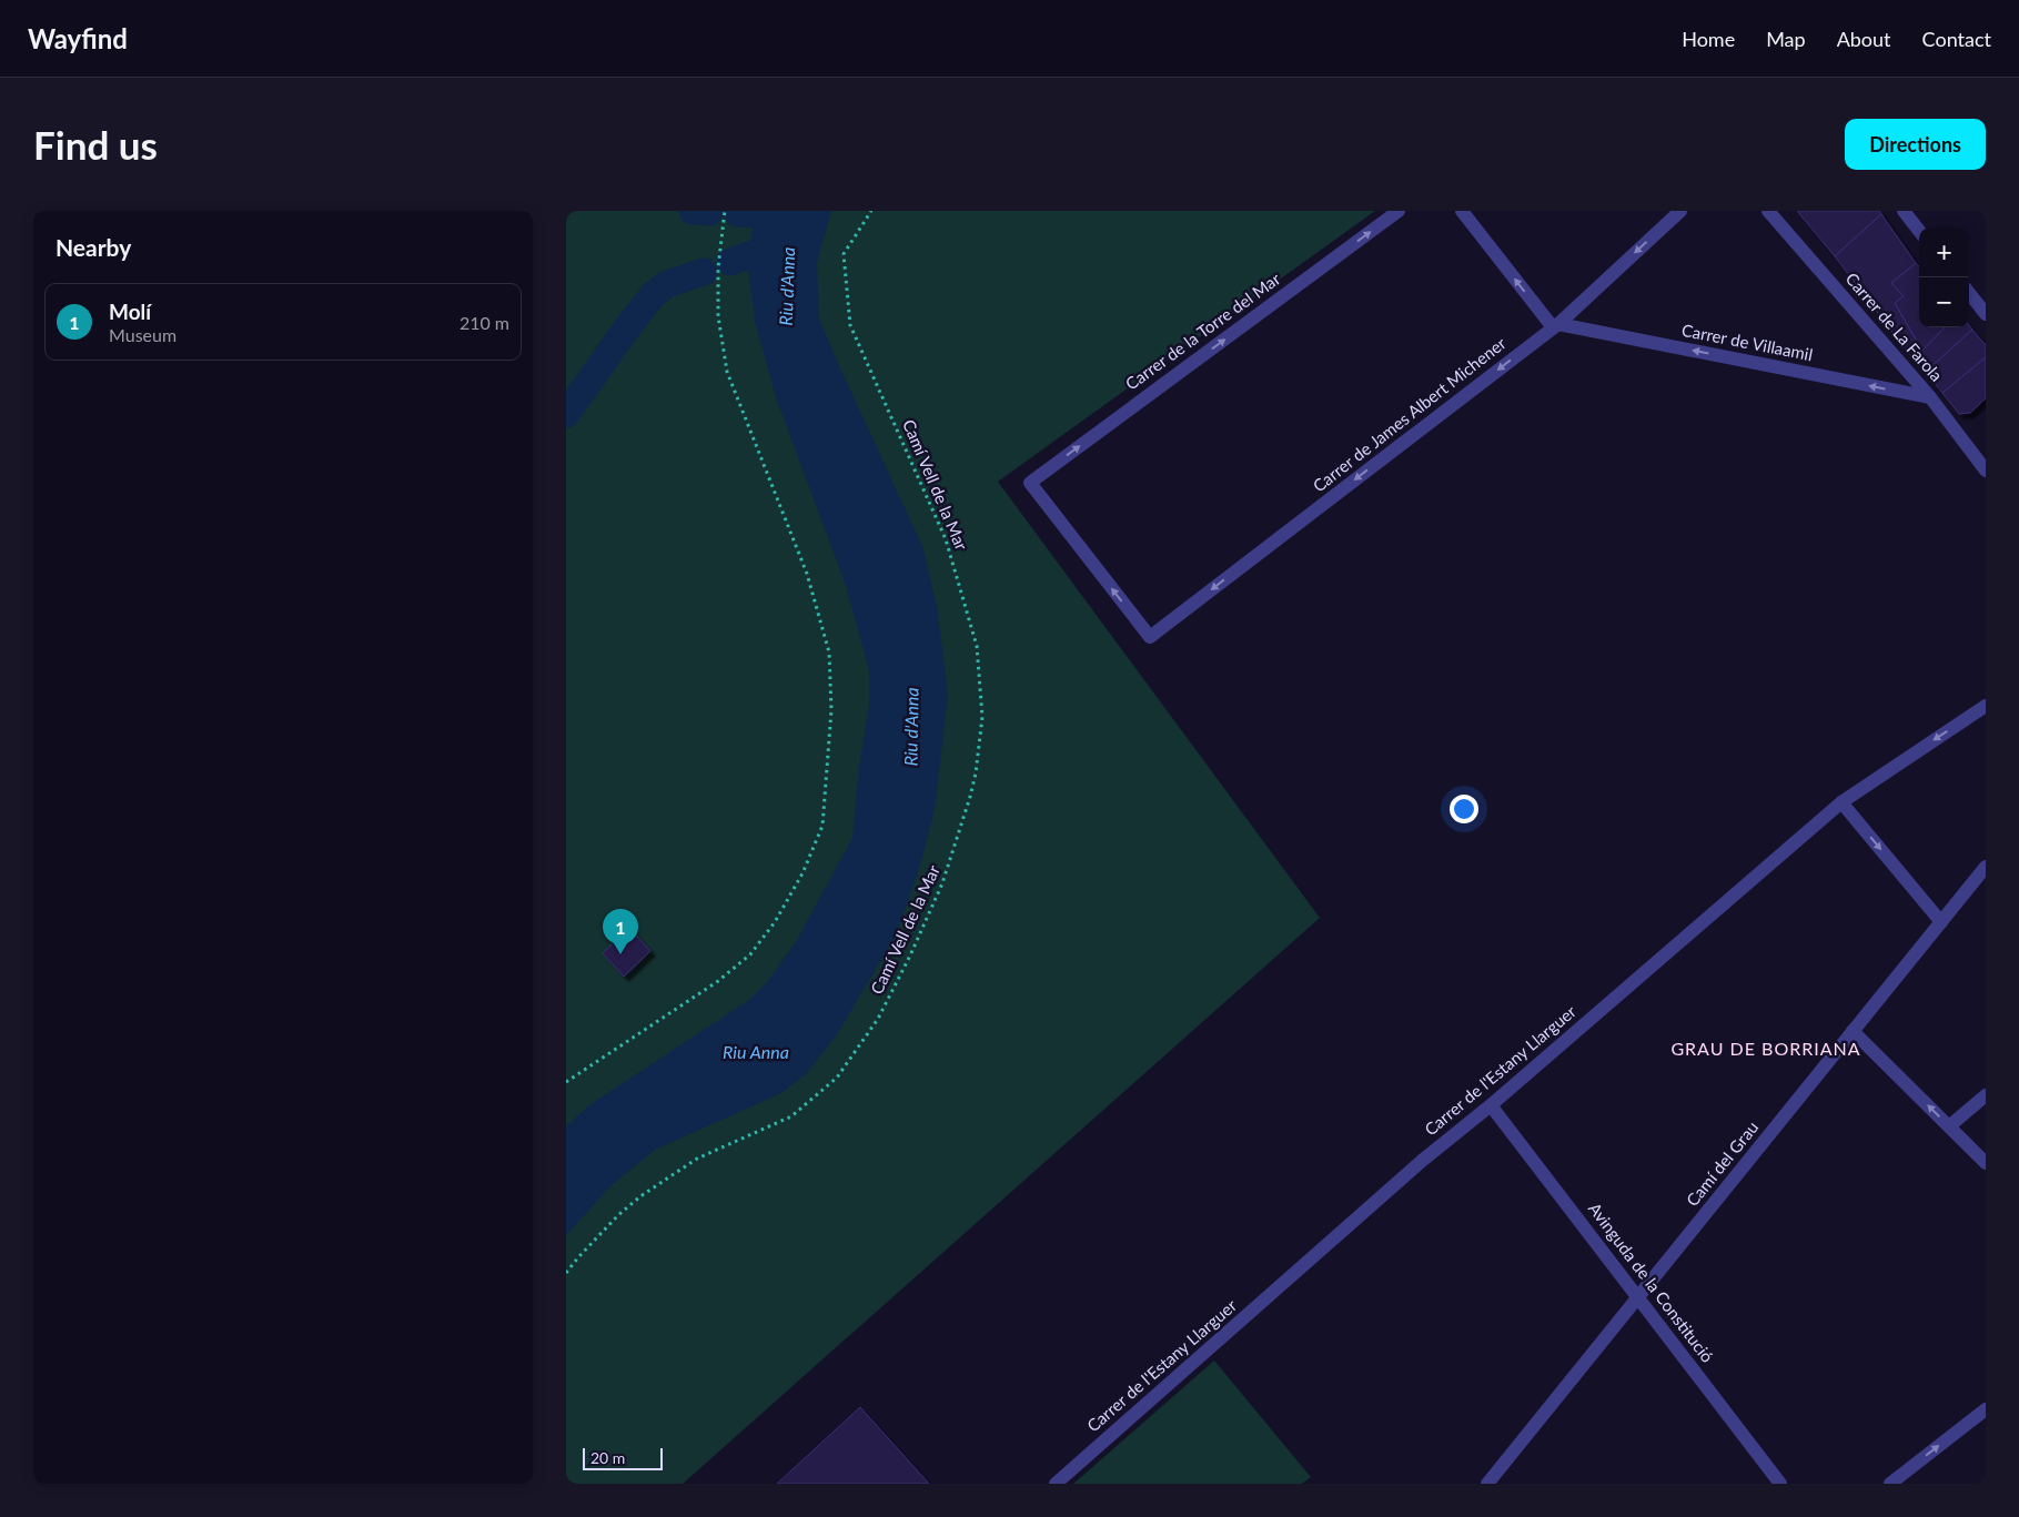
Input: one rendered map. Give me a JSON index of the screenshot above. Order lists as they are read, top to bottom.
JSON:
{
  "streets": {
    "street": [
      "Carrer de La Farola",
      "Carrer de la Torre del Mar",
      "Carrer de Villaamil",
      "Carrer de James Albert Michener",
      "Carrer de l'Estany Llarguer",
      "Camí del Grau",
      "Avinguda de la Constitució"
    ],
    "path": ["Camí Vell de la Mar"]
  },
  "crossings": [
    ["Carrer de La Farola", "Carrer de Villaamil"],
    ["Carrer de la Torre del Mar", "Carrer de James Albert Michener"],
    ["Carrer de Villaamil", "Carrer de James Albert Michener"],
    ["Carrer de l'Estany Llarguer", "Avinguda de la Constitució"],
    ["Camí del Grau", "Avinguda de la Constitució"]
  ],
  "one_way": ["Carrer de Villaamil", "Carrer de James Albert Michener"],
  "districts": ["GRAU DE BORRIANA"],
  "water": ["Riu d'Anna", "Riu Anna"],
  "scale_bar": "20 m",
  "page": {
    "header": "Wayfind",
    "nav": [
      "Home",
      "Map",
      "About",
      "Contact"
    ],
    "buttons": "Directions",
    "title": "Find us",
    "heading": "Nearby",
    "map_buttons": ["+", "−"],
    "list": [
      {
        "mark": "1",
        "name": "Molí",
        "note": "Museum",
        "value": "210 m"
      }
    ],
    "pins": "1",
    "scale": "20 m"
  }
}
